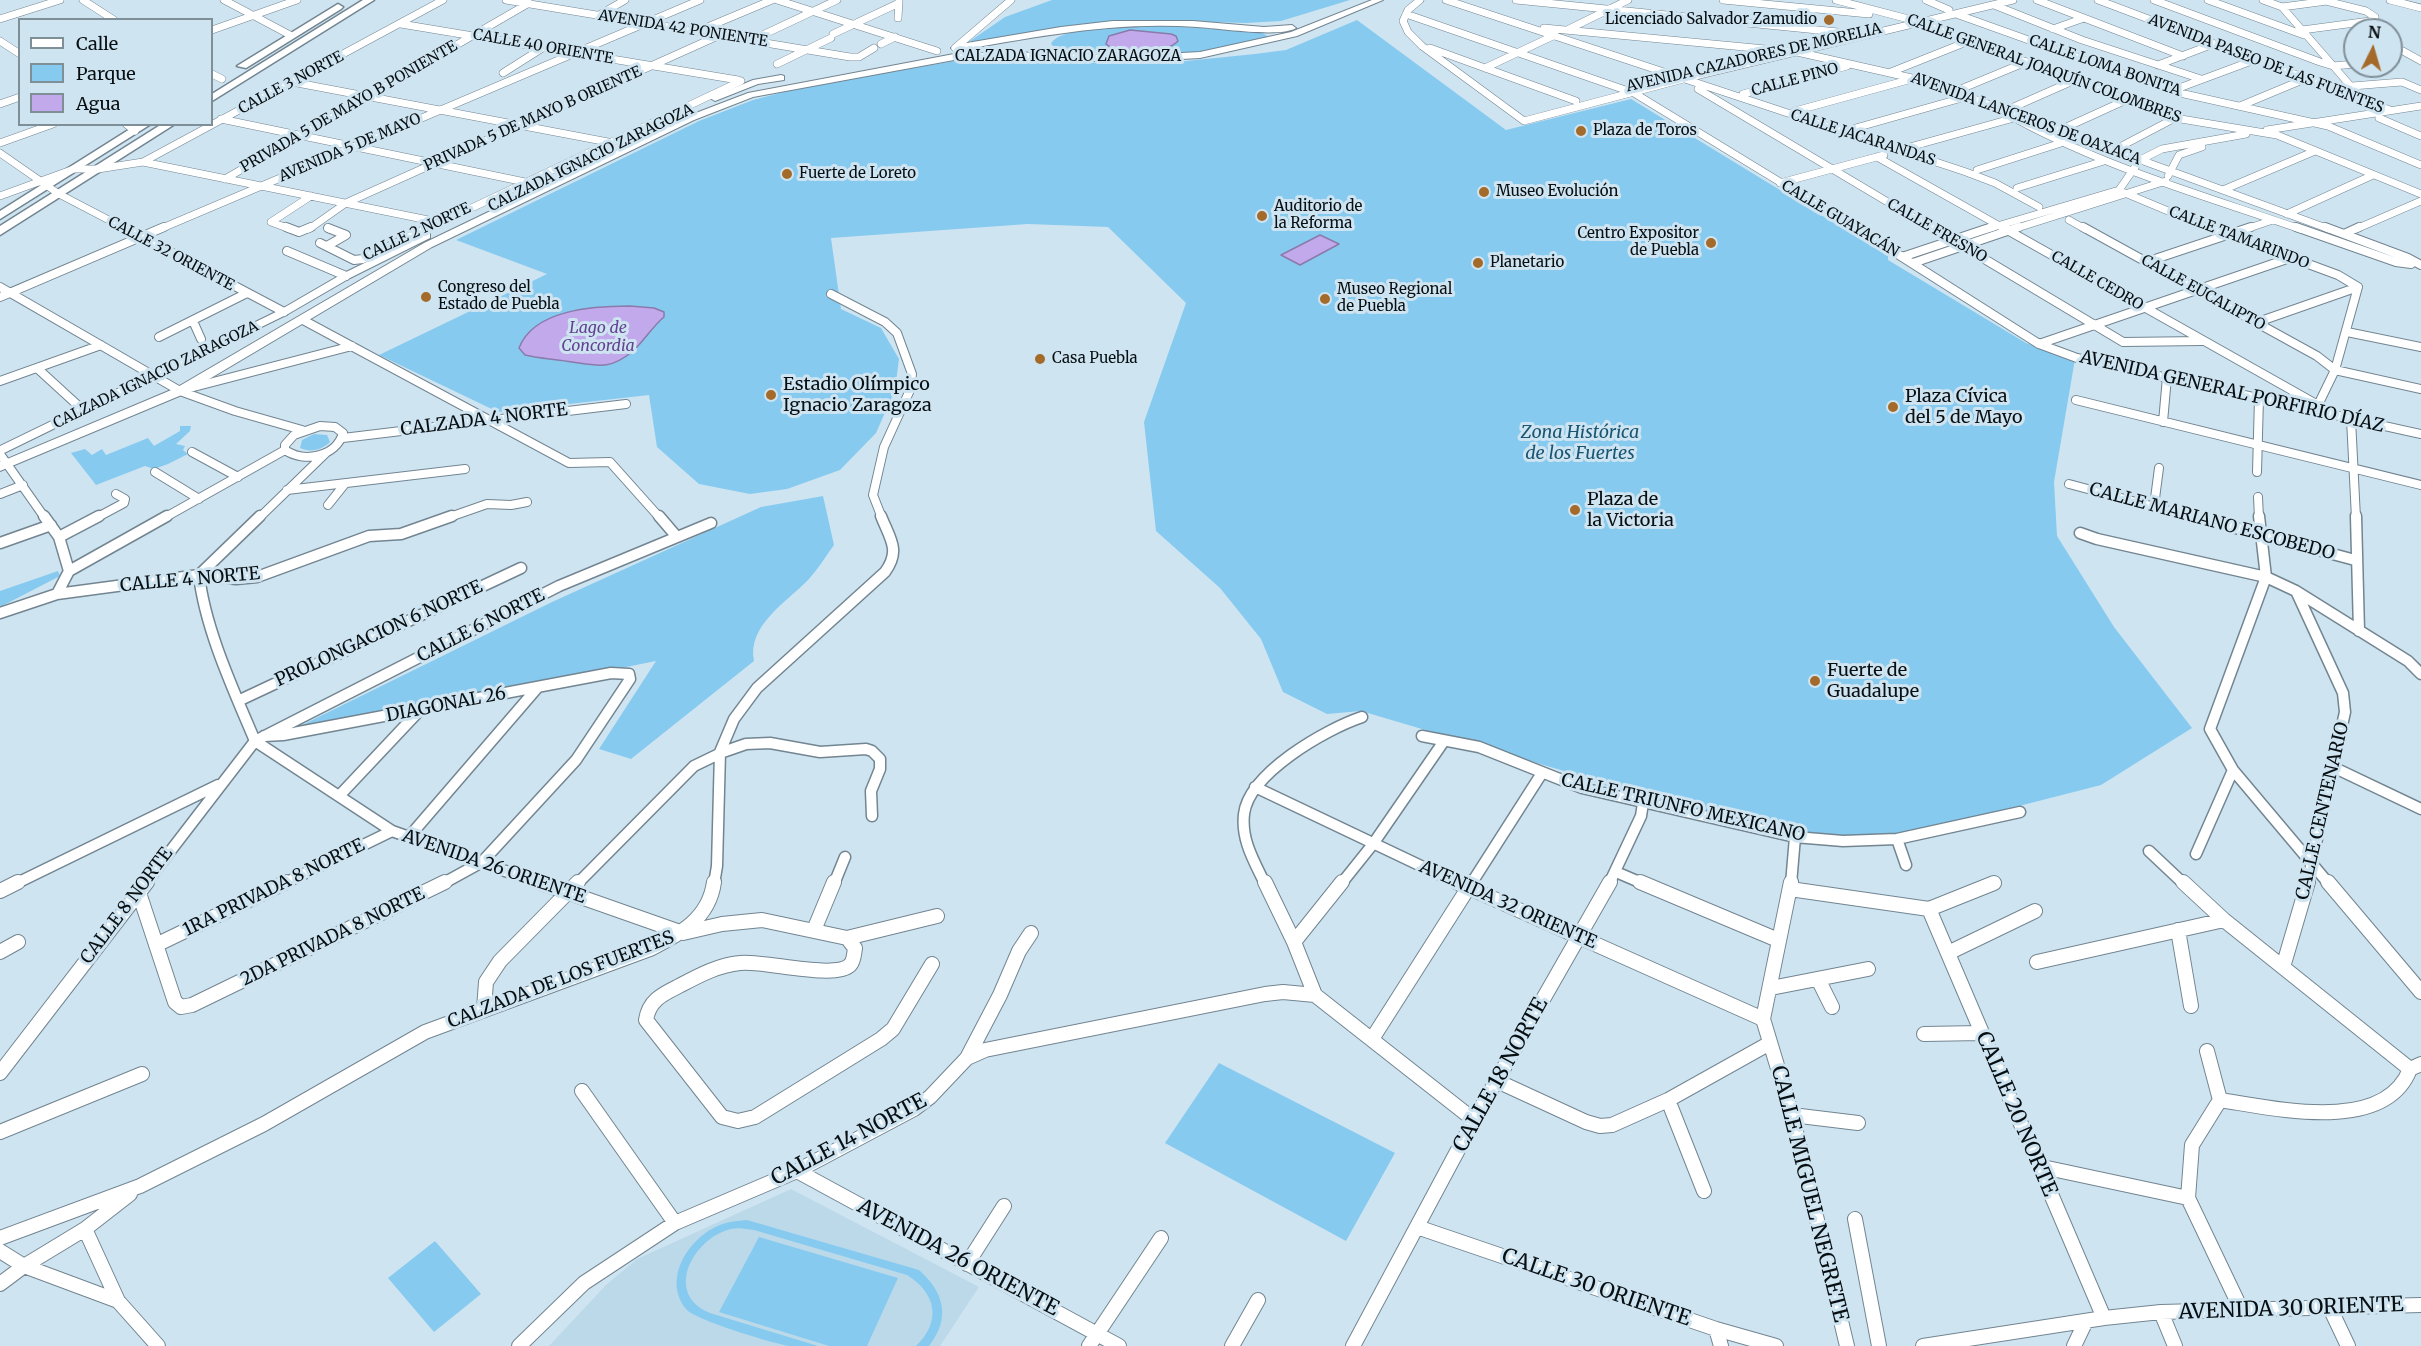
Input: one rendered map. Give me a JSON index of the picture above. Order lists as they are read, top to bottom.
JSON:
{
  "streets": {
    "main road": ["CALZADA IGNACIO ZARAGOZA"],
    "street": [
      "AVENIDA 42 PONIENTE",
      "CALLE 40 ORIENTE",
      "AVENIDA CAZADORES DE MORELIA",
      "AVENIDA PASEO DE LAS FUENTES",
      "CALLE LOMA BONITA",
      "CALLE GENERAL JOAQUÍN COLOMBRES",
      "CALLE PINO",
      "CALLE 3 NORTE",
      "PRIVADA 5 DE MAYO B PONIENTE",
      "PRIVADA 5 DE MAYO B ORIENTE",
      "AVENIDA LANCEROS DE OAXACA",
      "CALLE JACARANDAS",
      "AVENIDA 5 DE MAYO",
      "CALLE GUAYACÁN",
      "CALLE FRESNO",
      "CALLE 2 NORTE",
      "CALLE TAMARINDO",
      "CALLE 32 ORIENTE",
      "CALLE CEDRO",
      "CALLE EUCALIPTO",
      "AVENIDA GENERAL PORFIRIO DÍAZ",
      "CALZADA 4 NORTE",
      "CALLE MARIANO ESCOBEDO",
      "CALLE 4 NORTE",
      "CALLE 6 NORTE",
      "PROLONGACION 6 NORTE",
      "DIAGONAL 26",
      "CALLE TRIUNFO MEXICANO",
      "CALLE CENTENARIO",
      "AVENIDA 26 ORIENTE",
      "1RA PRIVADA 8 NORTE",
      "AVENIDA 32 ORIENTE",
      "CALLE 8 NORTE",
      "2DA PRIVADA 8 NORTE",
      "CALZADA DE LOS FUERTES",
      "CALLE 18 NORTE",
      "CALLE 20 NORTE",
      "CALLE 14 NORTE",
      "CALLE MIGUEL NEGRETE",
      "CALLE 30 ORIENTE",
      "AVENIDA 30 ORIENTE"
    ]
  },
  "crossings": [
    ["AVENIDA 42 PONIENTE", "PRIVADA 5 DE MAYO B PONIENTE"],
    ["AVENIDA 42 PONIENTE", "PRIVADA 5 DE MAYO B ORIENTE"],
    ["AVENIDA 42 PONIENTE", "AVENIDA 5 DE MAYO"],
    ["CALLE 40 ORIENTE", "CALZADA IGNACIO ZARAGOZA"],
    ["CALLE 40 ORIENTE", "CALLE 3 NORTE"],
    ["CALLE 40 ORIENTE", "PRIVADA 5 DE MAYO B PONIENTE"],
    ["CALLE 40 ORIENTE", "PRIVADA 5 DE MAYO B ORIENTE"],
    ["CALLE 40 ORIENTE", "AVENIDA 5 DE MAYO"],
    ["CALLE 40 ORIENTE", "CALLE 2 NORTE"],
    ["CALZADA IGNACIO ZARAGOZA", "CALLE 2 NORTE"],
    ["CALZADA IGNACIO ZARAGOZA", "CALLE 32 ORIENTE"],
    ["AVENIDA CAZADORES DE MORELIA", "CALLE LOMA BONITA"],
    ["AVENIDA CAZADORES DE MORELIA", "CALLE GENERAL JOAQUÍN COLOMBRES"],
    ["AVENIDA CAZADORES DE MORELIA", "AVENIDA LANCEROS DE OAXACA"],
    ["AVENIDA CAZADORES DE MORELIA", "CALLE JACARANDAS"],
    ["AVENIDA CAZADORES DE MORELIA", "CALLE GUAYACÁN"],
    ["AVENIDA CAZADORES DE MORELIA", "CALLE FRESNO"],
    ["CALLE PINO", "AVENIDA LANCEROS DE OAXACA"],
    ["CALLE PINO", "CALLE JACARANDAS"],
    ["CALLE JACARANDAS", "CALLE FRESNO"],
    ["AVENIDA 5 DE MAYO", "CALLE 32 ORIENTE"],
    ["CALLE GUAYACÁN", "AVENIDA GENERAL PORFIRIO DÍAZ"],
    ["CALLE FRESNO", "CALLE CEDRO"],
    ["CALLE CEDRO", "AVENIDA GENERAL PORFIRIO DÍAZ"],
    ["CALLE 6 NORTE", "DIAGONAL 26"],
    ["CALLE 6 NORTE", "AVENIDA 26 ORIENTE"],
    ["CALLE 6 NORTE", "CALLE 8 NORTE"],
    ["DIAGONAL 26", "AVENIDA 26 ORIENTE"],
    ["DIAGONAL 26", "CALLE 8 NORTE"],
    ["DIAGONAL 26", "2DA PRIVADA 8 NORTE"],
    ["CALLE TRIUNFO MEXICANO", "CALLE 18 NORTE"],
    ["AVENIDA 26 ORIENTE", "1RA PRIVADA 8 NORTE"],
    ["AVENIDA 26 ORIENTE", "CALLE 8 NORTE"],
    ["AVENIDA 26 ORIENTE", "2DA PRIVADA 8 NORTE"],
    ["AVENIDA 26 ORIENTE", "CALZADA DE LOS FUERTES"],
    ["AVENIDA 26 ORIENTE", "CALLE 14 NORTE"],
    ["1RA PRIVADA 8 NORTE", "2DA PRIVADA 8 NORTE"],
    ["AVENIDA 32 ORIENTE", "CALLE 18 NORTE"],
    ["AVENIDA 32 ORIENTE", "CALLE MIGUEL NEGRETE"],
    ["CALLE 18 NORTE", "CALLE 30 ORIENTE"]
  ],
  "water": ["Lago de Concordia"],
  "parks": ["Zona Histórica de los Fuertes"],
  "places": [
    "Licenciado Salvador Zamudio",
    "Plaza de Toros",
    "Fuerte de Loreto",
    "Museo Evolución",
    "Auditorio de la Reforma",
    "Centro Expositor de Puebla",
    "Planetario",
    "Congreso del Estado de Puebla",
    "Museo Regional de Puebla",
    "Casa Puebla",
    "Estadio Olímpico Ignacio Zaragoza",
    "Plaza Cívica del 5 de Mayo",
    "Plaza de la Victoria",
    "Fuerte de Guadalupe"
  ],
  "legend": ["Calle", "Parque", "Agua"],
  "north": "top"
}
